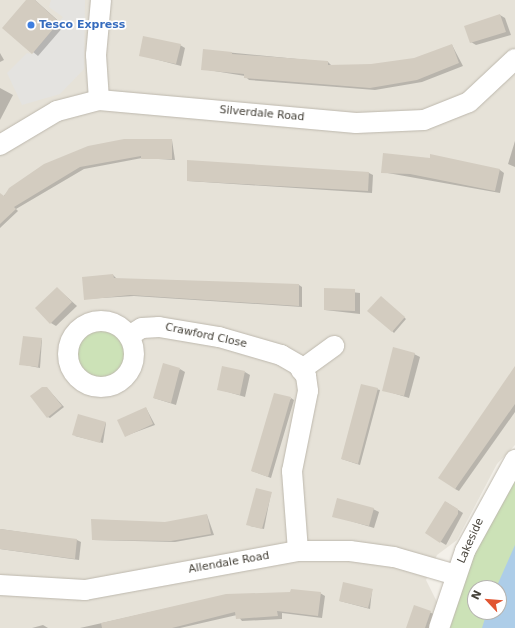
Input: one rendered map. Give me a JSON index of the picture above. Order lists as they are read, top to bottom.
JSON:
{
  "streets": {
    "street": [
      "Silverdale Road",
      "Crawford Close",
      "Lakeside",
      "Allendale Road"
    ]
  },
  "crossings": [
    ["Lakeside", "Allendale Road"]
  ],
  "places": ["Tesco Express"],
  "north": "top left"
}
